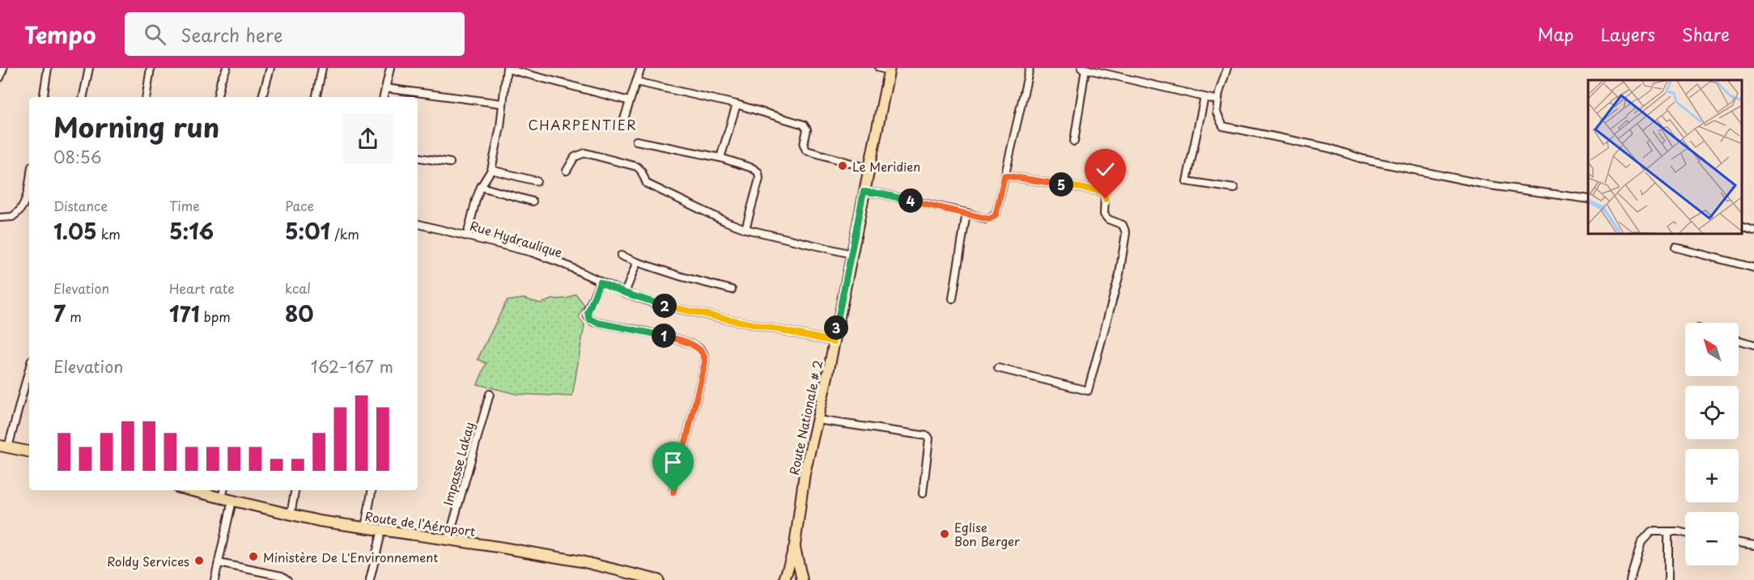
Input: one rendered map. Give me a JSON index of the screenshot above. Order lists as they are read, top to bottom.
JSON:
{
  "streets": {
    "main road": ["Route Nationale # 2", "Route de l’Aéroport"],
    "street": ["Rue Hydraulique", "Impasse Lakay"]
  },
  "crossings": [
    ["Rue Hydraulique", "Route Nationale # 2"],
    ["Impasse Lakay", "Route de l’Aéroport"]
  ],
  "districts": ["CHARPENTIER"],
  "places": [
    "Le Meridien",
    "Eglise Bon Berger",
    "Ministère De L'Environnement",
    "Roldy Services"
  ],
  "north": "top left",
  "page": {
    "header": "Tempo",
    "search": "Search here",
    "nav": ["Map", "Layers", "Share"],
    "heading": ["Morning run", "08:56"],
    "pins": [
      "5",
      "4",
      "2",
      "3",
      "1"
    ],
    "stats": [
      ["Distance", "1.05 km"],
      ["Time", "5:16"],
      ["Pace", "5:01 /km"],
      ["Elevation", "7 m"],
      ["Heart rate", "171 bpm"],
      ["kcal", "80"]
    ],
    "map_buttons": ["+", "−"],
    "chart": ["Elevation", "162–167 m"]
  }
}
